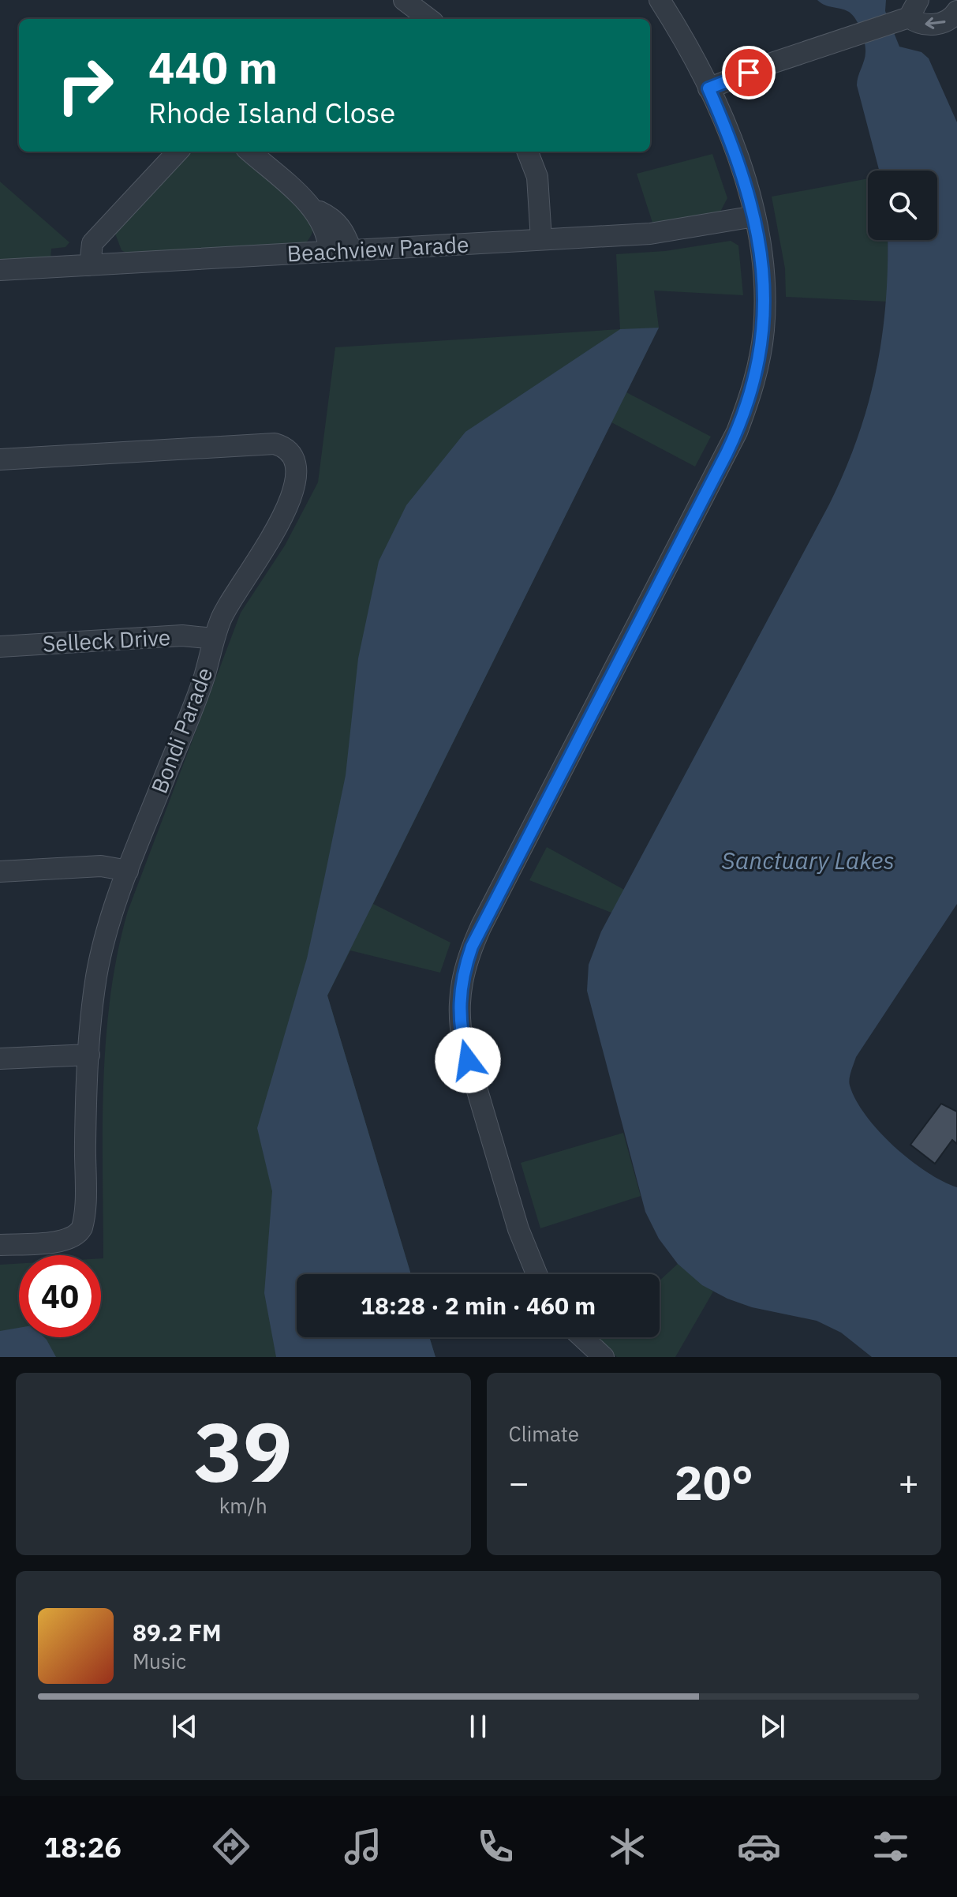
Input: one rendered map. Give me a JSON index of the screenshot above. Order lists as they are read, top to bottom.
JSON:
{
  "streets": {
    "street": ["Beachview Parade", "Selleck Drive", "Bondi Parade"]
  },
  "crossings": [
    ["Selleck Drive", "Bondi Parade"]
  ],
  "water": ["Sanctuary Lakes"],
  "page": {
    "turn": ["440 m", "Rhode Island Close"],
    "limit": "40",
    "trip": "18:28 · 2 min · 460 m",
    "tile": [
      ["39", "km/h"],
      "Climate"
    ],
    "heat": ["−", "20°", "+"],
    "song": ["89.2 FM", "Music"],
    "tabs": "18:26"
  }
}
